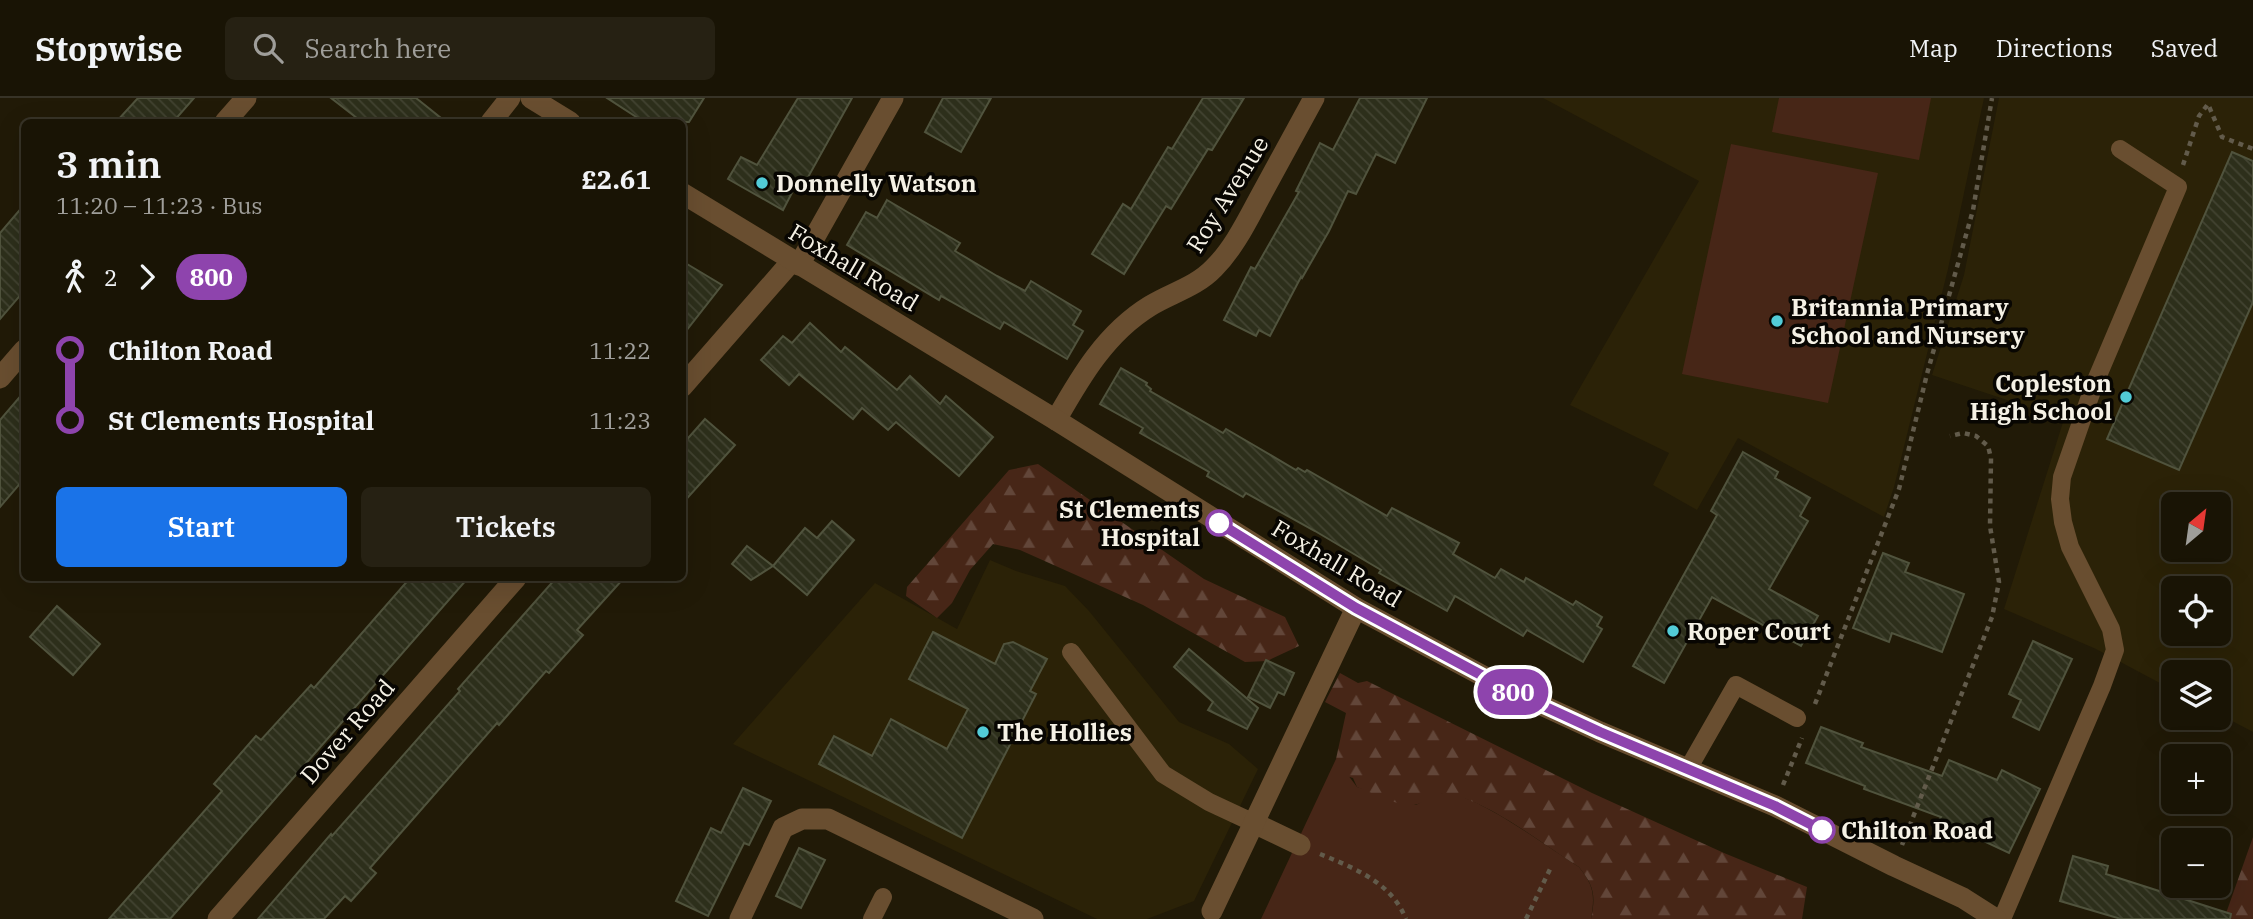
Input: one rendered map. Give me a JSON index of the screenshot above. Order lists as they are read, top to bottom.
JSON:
{
  "streets": {
    "street": ["Roy Avenue", "Foxhall Road", "Dover Road"]
  },
  "crossings": [
    ["Roy Avenue", "Foxhall Road"]
  ],
  "places": [
    "Donnelly Watson",
    "Britannia Primary School and Nursery",
    "Copleston High School",
    "St Clements Hospital",
    "Roper Court",
    "The Hollies",
    "Chilton Road"
  ],
  "lines": ["bus line 800"],
  "north": "top right",
  "page": {
    "header": "Stopwise",
    "search": "Search here",
    "nav": ["Map", "Directions", "Saved"],
    "on_map": "800",
    "heading": ["3 min", "11:20 – 11:23 · Bus", "£2.61"],
    "legs": ["2", "800"],
    "list": [
      {
        "name": "Chilton Road",
        "value": "11:22"
      },
      {
        "name": "St Clements Hospital",
        "value": "11:23"
      }
    ],
    "buttons": ["Start", "Tickets"],
    "map_buttons": ["+", "−"]
  }
}
